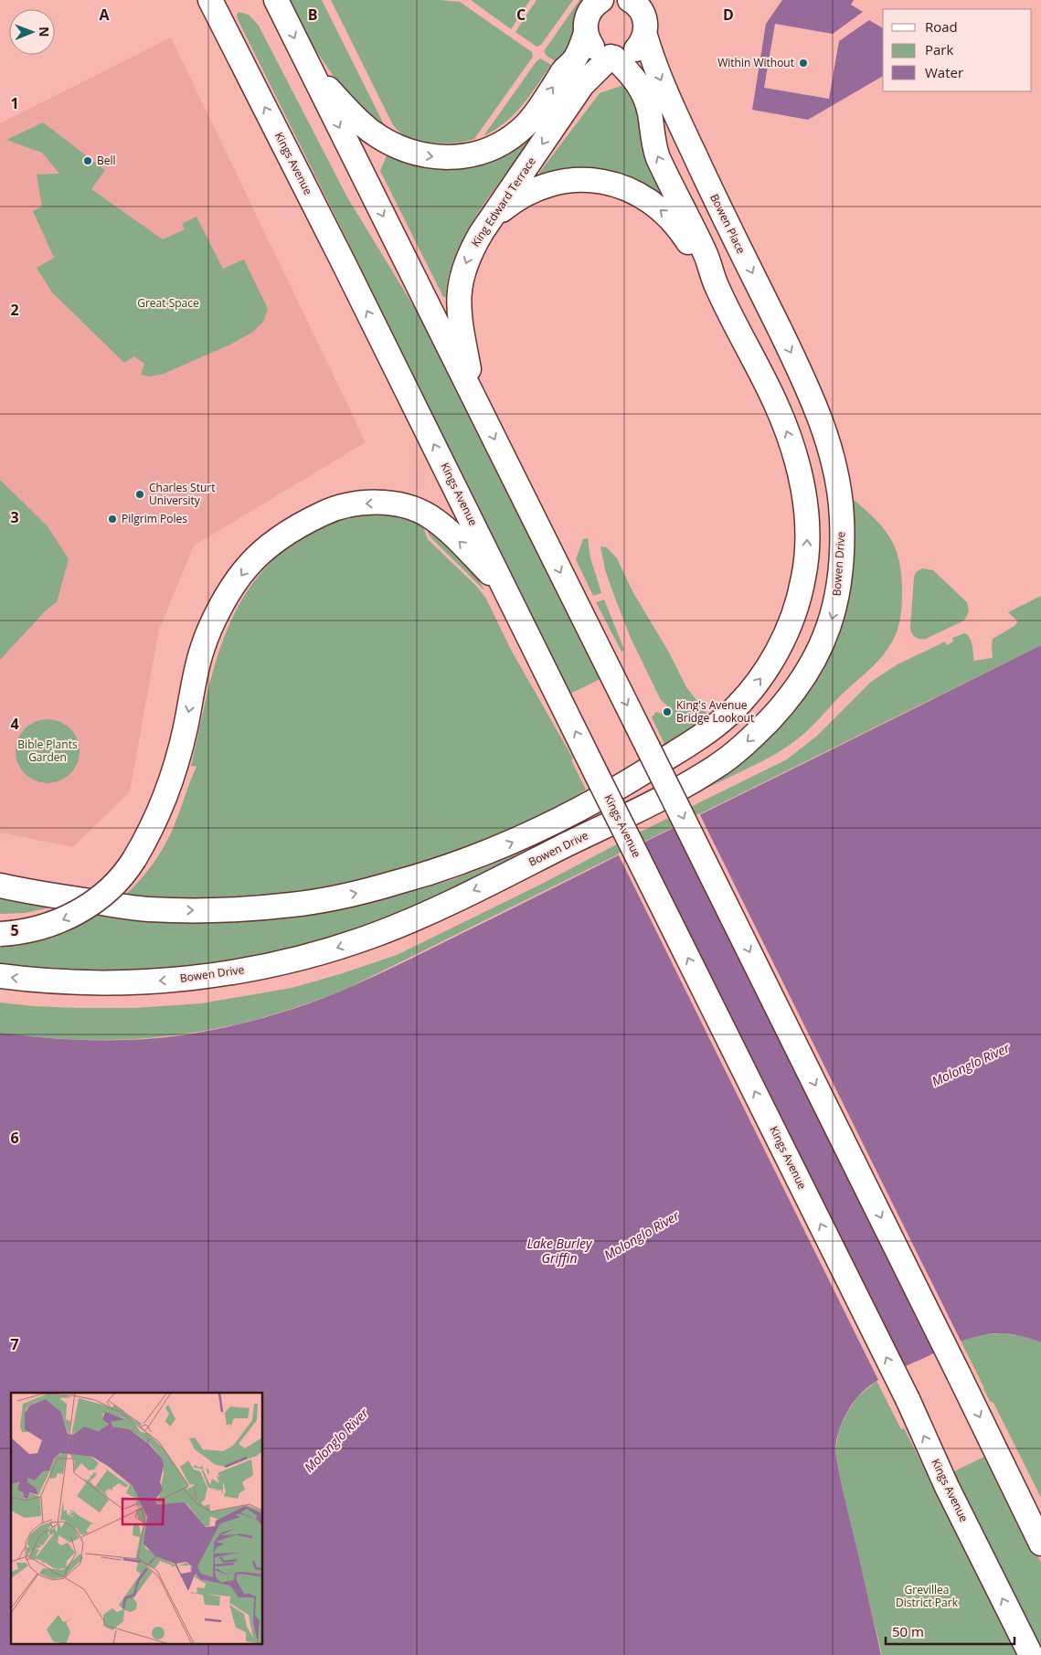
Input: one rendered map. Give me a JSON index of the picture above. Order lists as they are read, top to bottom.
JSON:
{
  "streets": {
    "main road": [
      "Kings Avenue",
      "King Edward Terrace",
      "Bowen Place",
      "Bowen Drive"
    ]
  },
  "crossings": [
    ["King Edward Terrace", "Bowen Place"],
    ["Bowen Place", "Bowen Drive"]
  ],
  "one_way": ["King Edward Terrace", "Bowen Drive"],
  "water": ["Molonglo River", "Lake Burley Griffin"],
  "parks": ["Great Space", "Bible Plants Garden", "Grevillea District Park"],
  "places": [
    "Within Without",
    "Bell",
    "Charles Sturt University",
    "Pilgrim Poles",
    "King's Avenue Bridge Lookout"
  ],
  "legend": ["Road", "Park", "Water"],
  "scale_bar": "50 m",
  "north": "right",
  "grid": {
    "columns": [
      "A",
      "B",
      "C",
      "D"
    ],
    "rows": [
      "1",
      "2",
      "3",
      "4",
      "5",
      "6",
      "7"
    ]
  }
}
